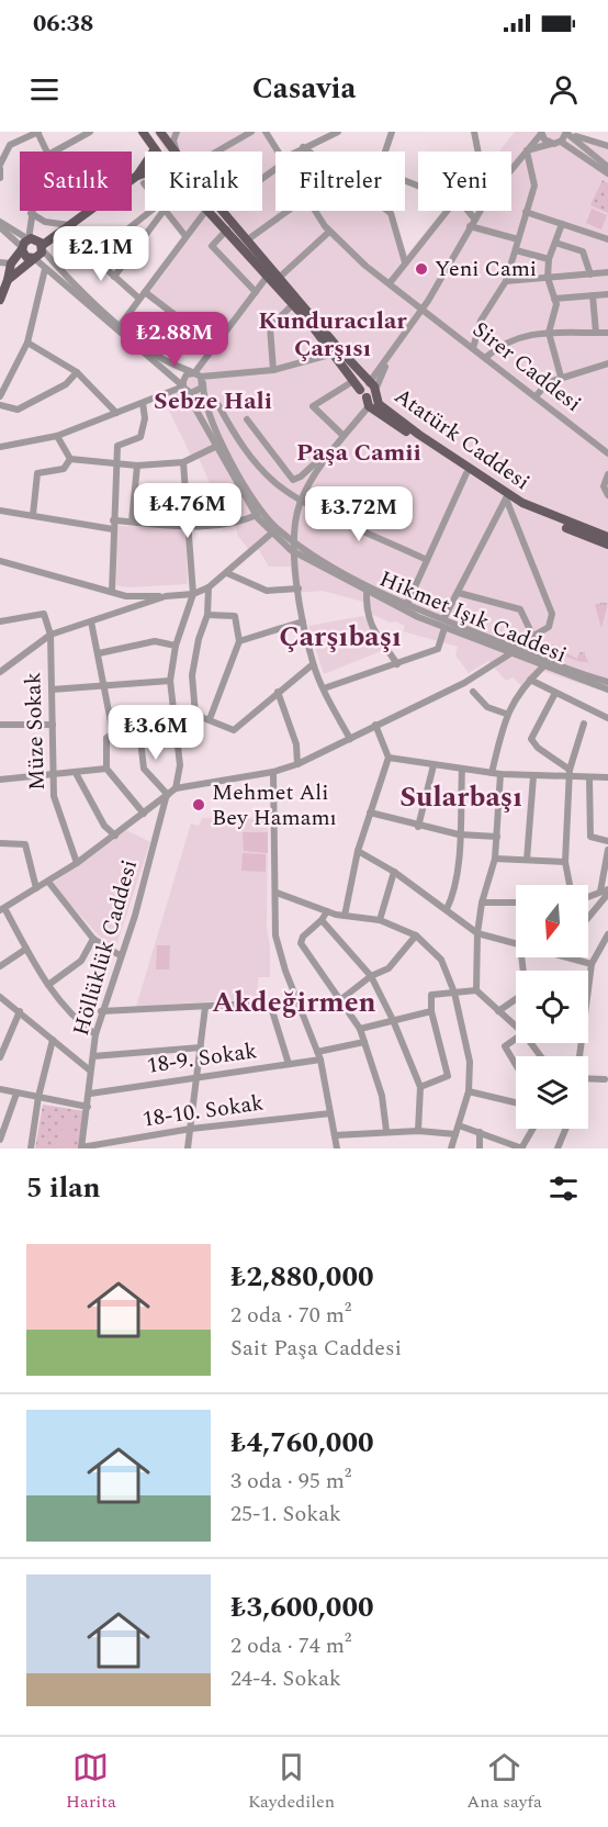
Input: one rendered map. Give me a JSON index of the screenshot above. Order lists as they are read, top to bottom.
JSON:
{
  "streets": {
    "main road": ["Atatürk Caddesi"],
    "street": [
      "Sirer Caddesi",
      "Hikmet Işık Caddesi",
      "Müze Sokak",
      "Höllüklük Caddesi",
      "18-9. Sokak",
      "18-10. Sokak"
    ]
  },
  "crossings": [
    ["Höllüklük Caddesi", "18-9. Sokak"],
    ["Höllüklük Caddesi", "18-10. Sokak"]
  ],
  "districts": [
    "Kunduracılar Çarşısı",
    "Sebze Hali",
    "Paşa Camii",
    "Çarşıbaşı",
    "Sularbaşı",
    "Akdeğirmen"
  ],
  "places": ["Yeni Cami", "Mehmet Ali Bey Hamamı"],
  "north": "bottom",
  "page": {
    "status": "06:38",
    "header": "Casavia",
    "chip": [
      "Satılık",
      "Kiralık",
      "Filtreler",
      "Yeni"
    ],
    "price": [
      "₺2.1M",
      "₺2.88M",
      "₺4.76M",
      "₺3.72M",
      "₺3.6M"
    ],
    "heading": "5 ilan",
    "list": [
      {
        "name": "₺2,880,000",
        "note": "2 oda · 70 m² · Sait Paşa Caddesi"
      },
      {
        "name": "₺4,760,000",
        "note": "3 oda · 95 m² · 25-1. Sokak"
      },
      {
        "name": "₺3,600,000",
        "note": "2 oda · 74 m² · 24-4. Sokak"
      }
    ],
    "tabs": ["Harita", "Kaydedilen", "Ana sayfa"]
  }
}
